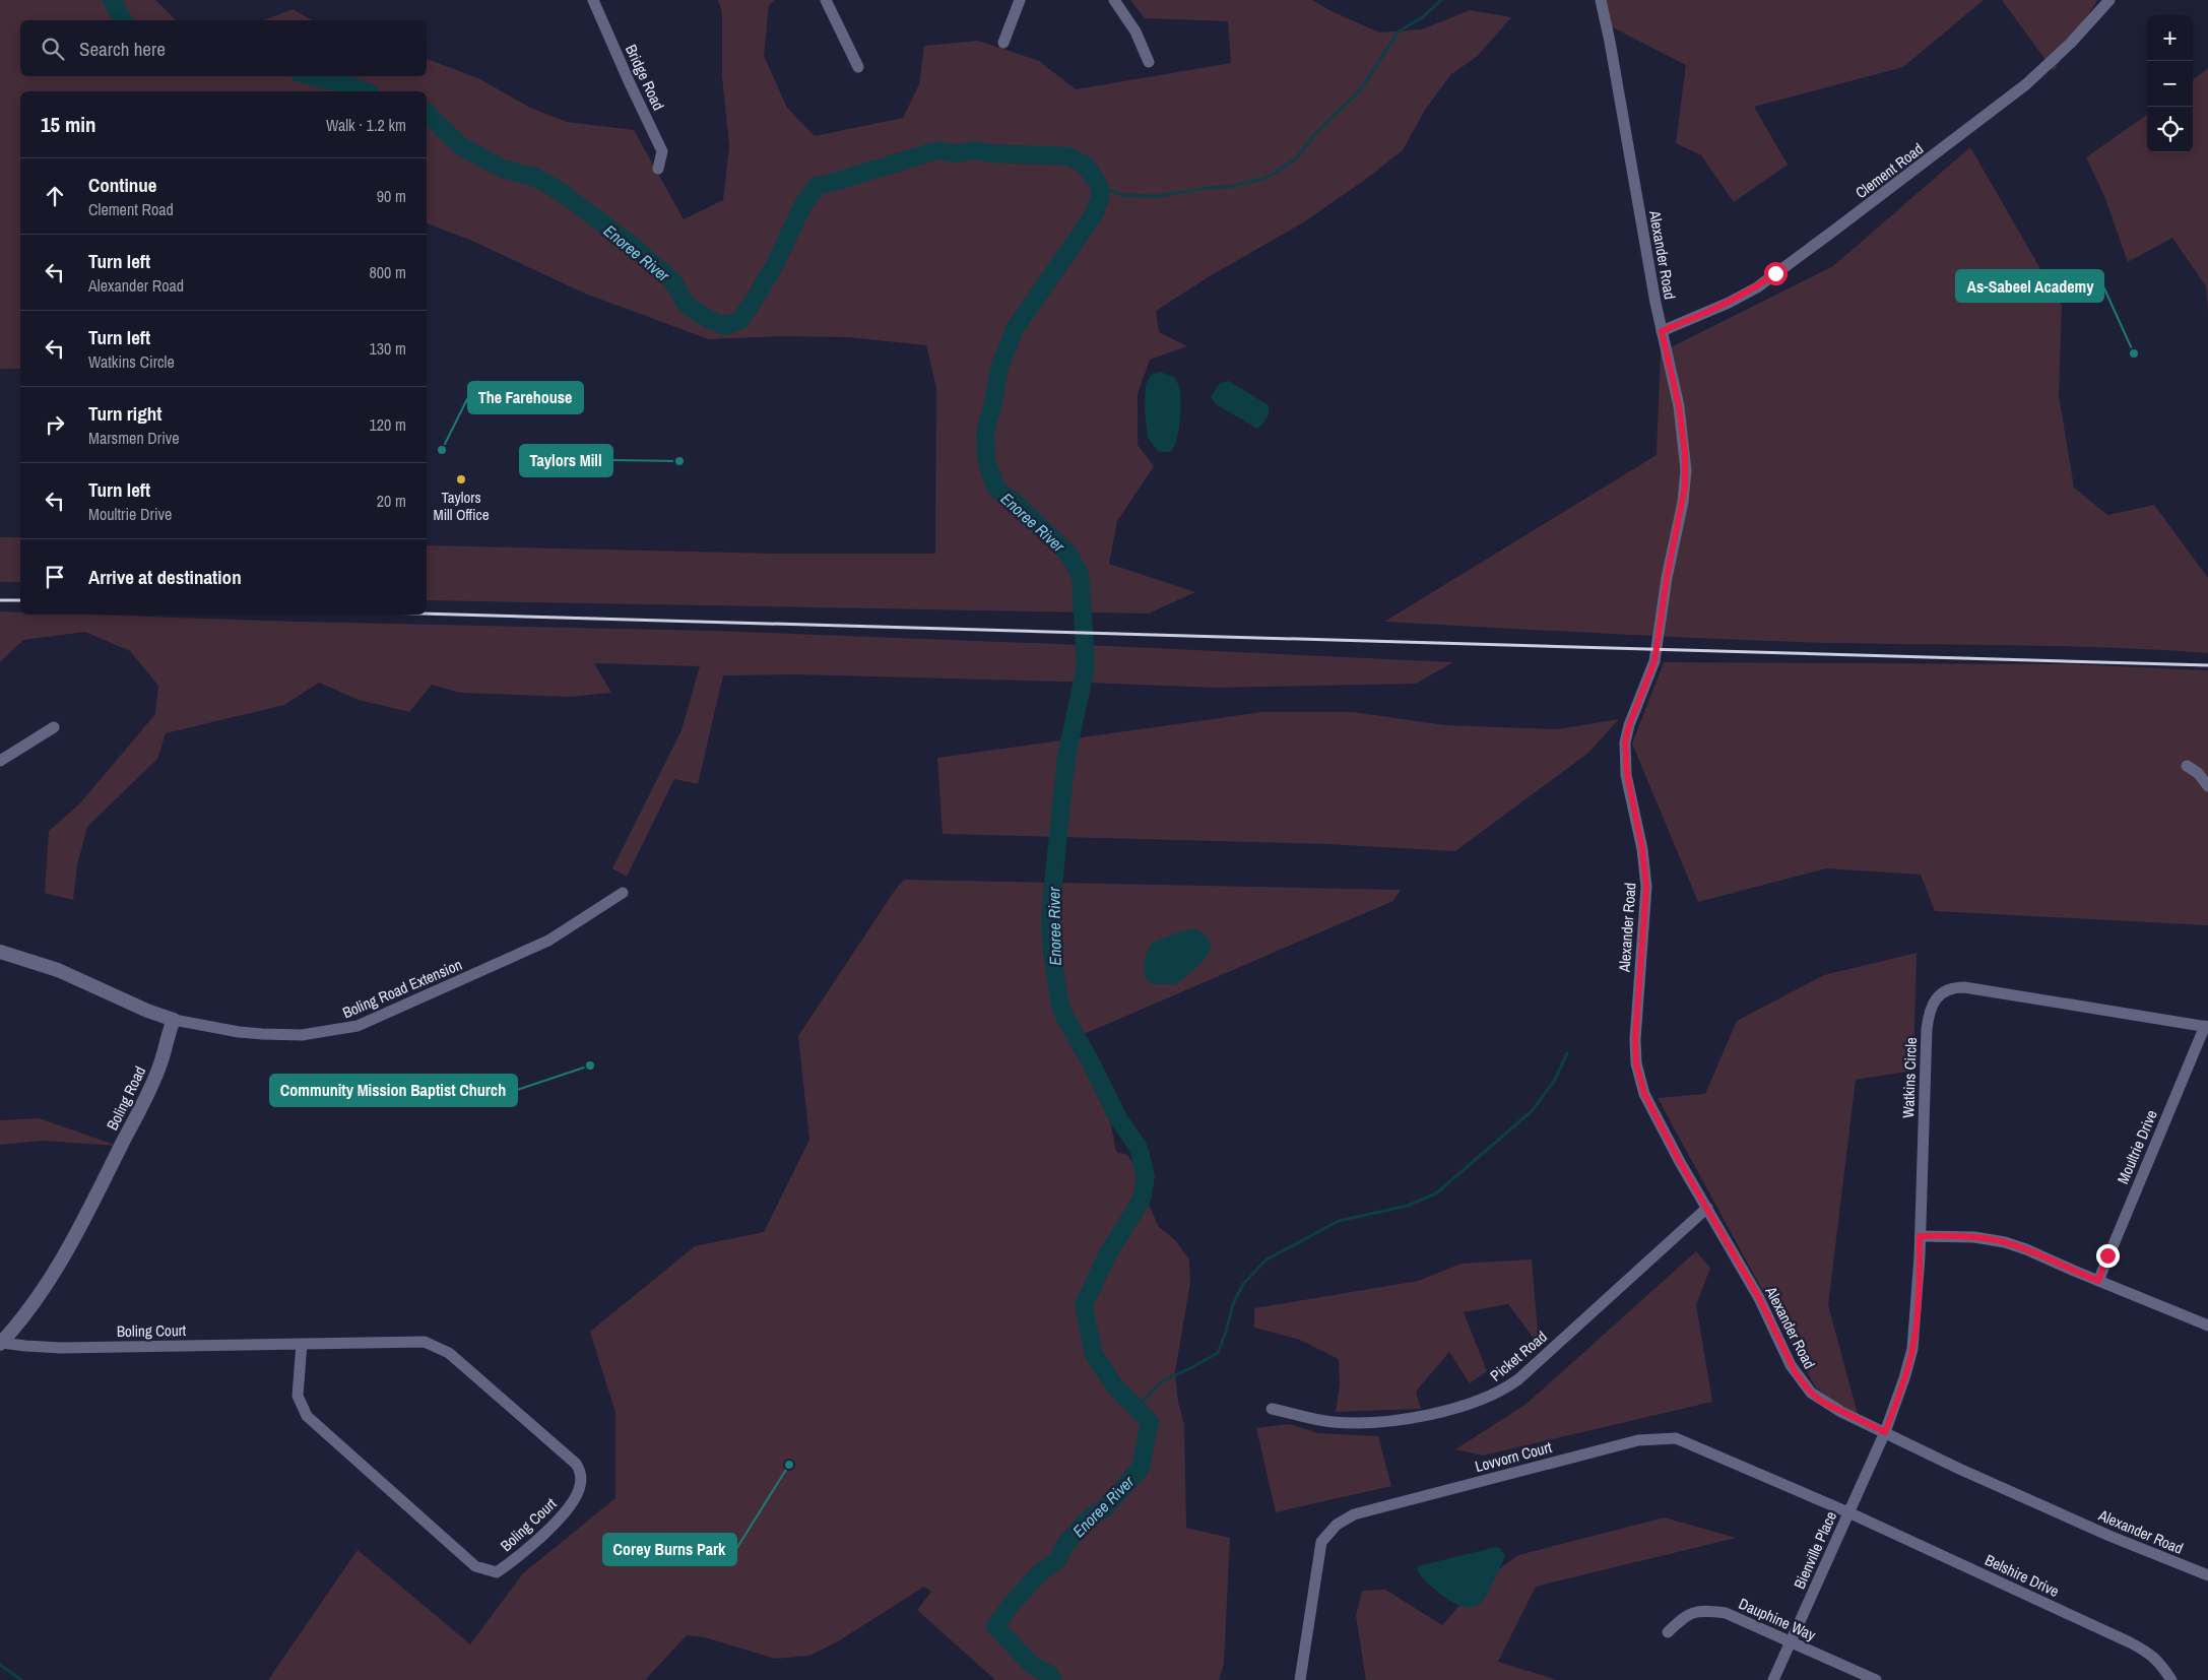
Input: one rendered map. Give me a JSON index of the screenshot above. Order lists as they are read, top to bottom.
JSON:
{
  "streets": {
    "street": [
      "Bridge Road",
      "Clement Road",
      "Alexander Road",
      "Boling Road Extension",
      "Watkins Circle",
      "Boling Road",
      "Moultrie Drive",
      "Boling Court",
      "Picket Road",
      "Lovvorn Court",
      "Bienville Place",
      "Belshire Drive",
      "Dauphine Way"
    ]
  },
  "crossings": [
    ["Clement Road", "Alexander Road"],
    ["Alexander Road", "Watkins Circle"],
    ["Alexander Road", "Picket Road"],
    ["Alexander Road", "Bienville Place"],
    ["Boling Road Extension", "Boling Road"],
    ["Watkins Circle", "Moultrie Drive"],
    ["Watkins Circle", "Bienville Place"],
    ["Boling Road", "Boling Court"],
    ["Lovvorn Court", "Bienville Place"],
    ["Lovvorn Court", "Belshire Drive"],
    ["Bienville Place", "Belshire Drive"],
    ["Bienville Place", "Dauphine Way"]
  ],
  "water": ["Enoree River"],
  "places": [
    "As-Sabeel Academy",
    "The Farehouse",
    "Taylors Mill",
    "Taylors Mill Office",
    "Community Mission Baptist Church",
    "Corey Burns Park"
  ],
  "page": {
    "map_buttons": ["+", "−"],
    "search": "Search here",
    "heading": ["15 min", "Walk · 1.2 km"],
    "list": [
      ["Continue", "Clement Road", "90 m"],
      ["Turn left", "Alexander Road", "800 m"],
      ["Turn left", "Watkins Circle", "130 m"],
      ["Turn right", "Marsmen Drive", "120 m"],
      ["Turn left", "Moultrie Drive", "20 m"],
      "Arrive at destination"
    ]
  }
}
